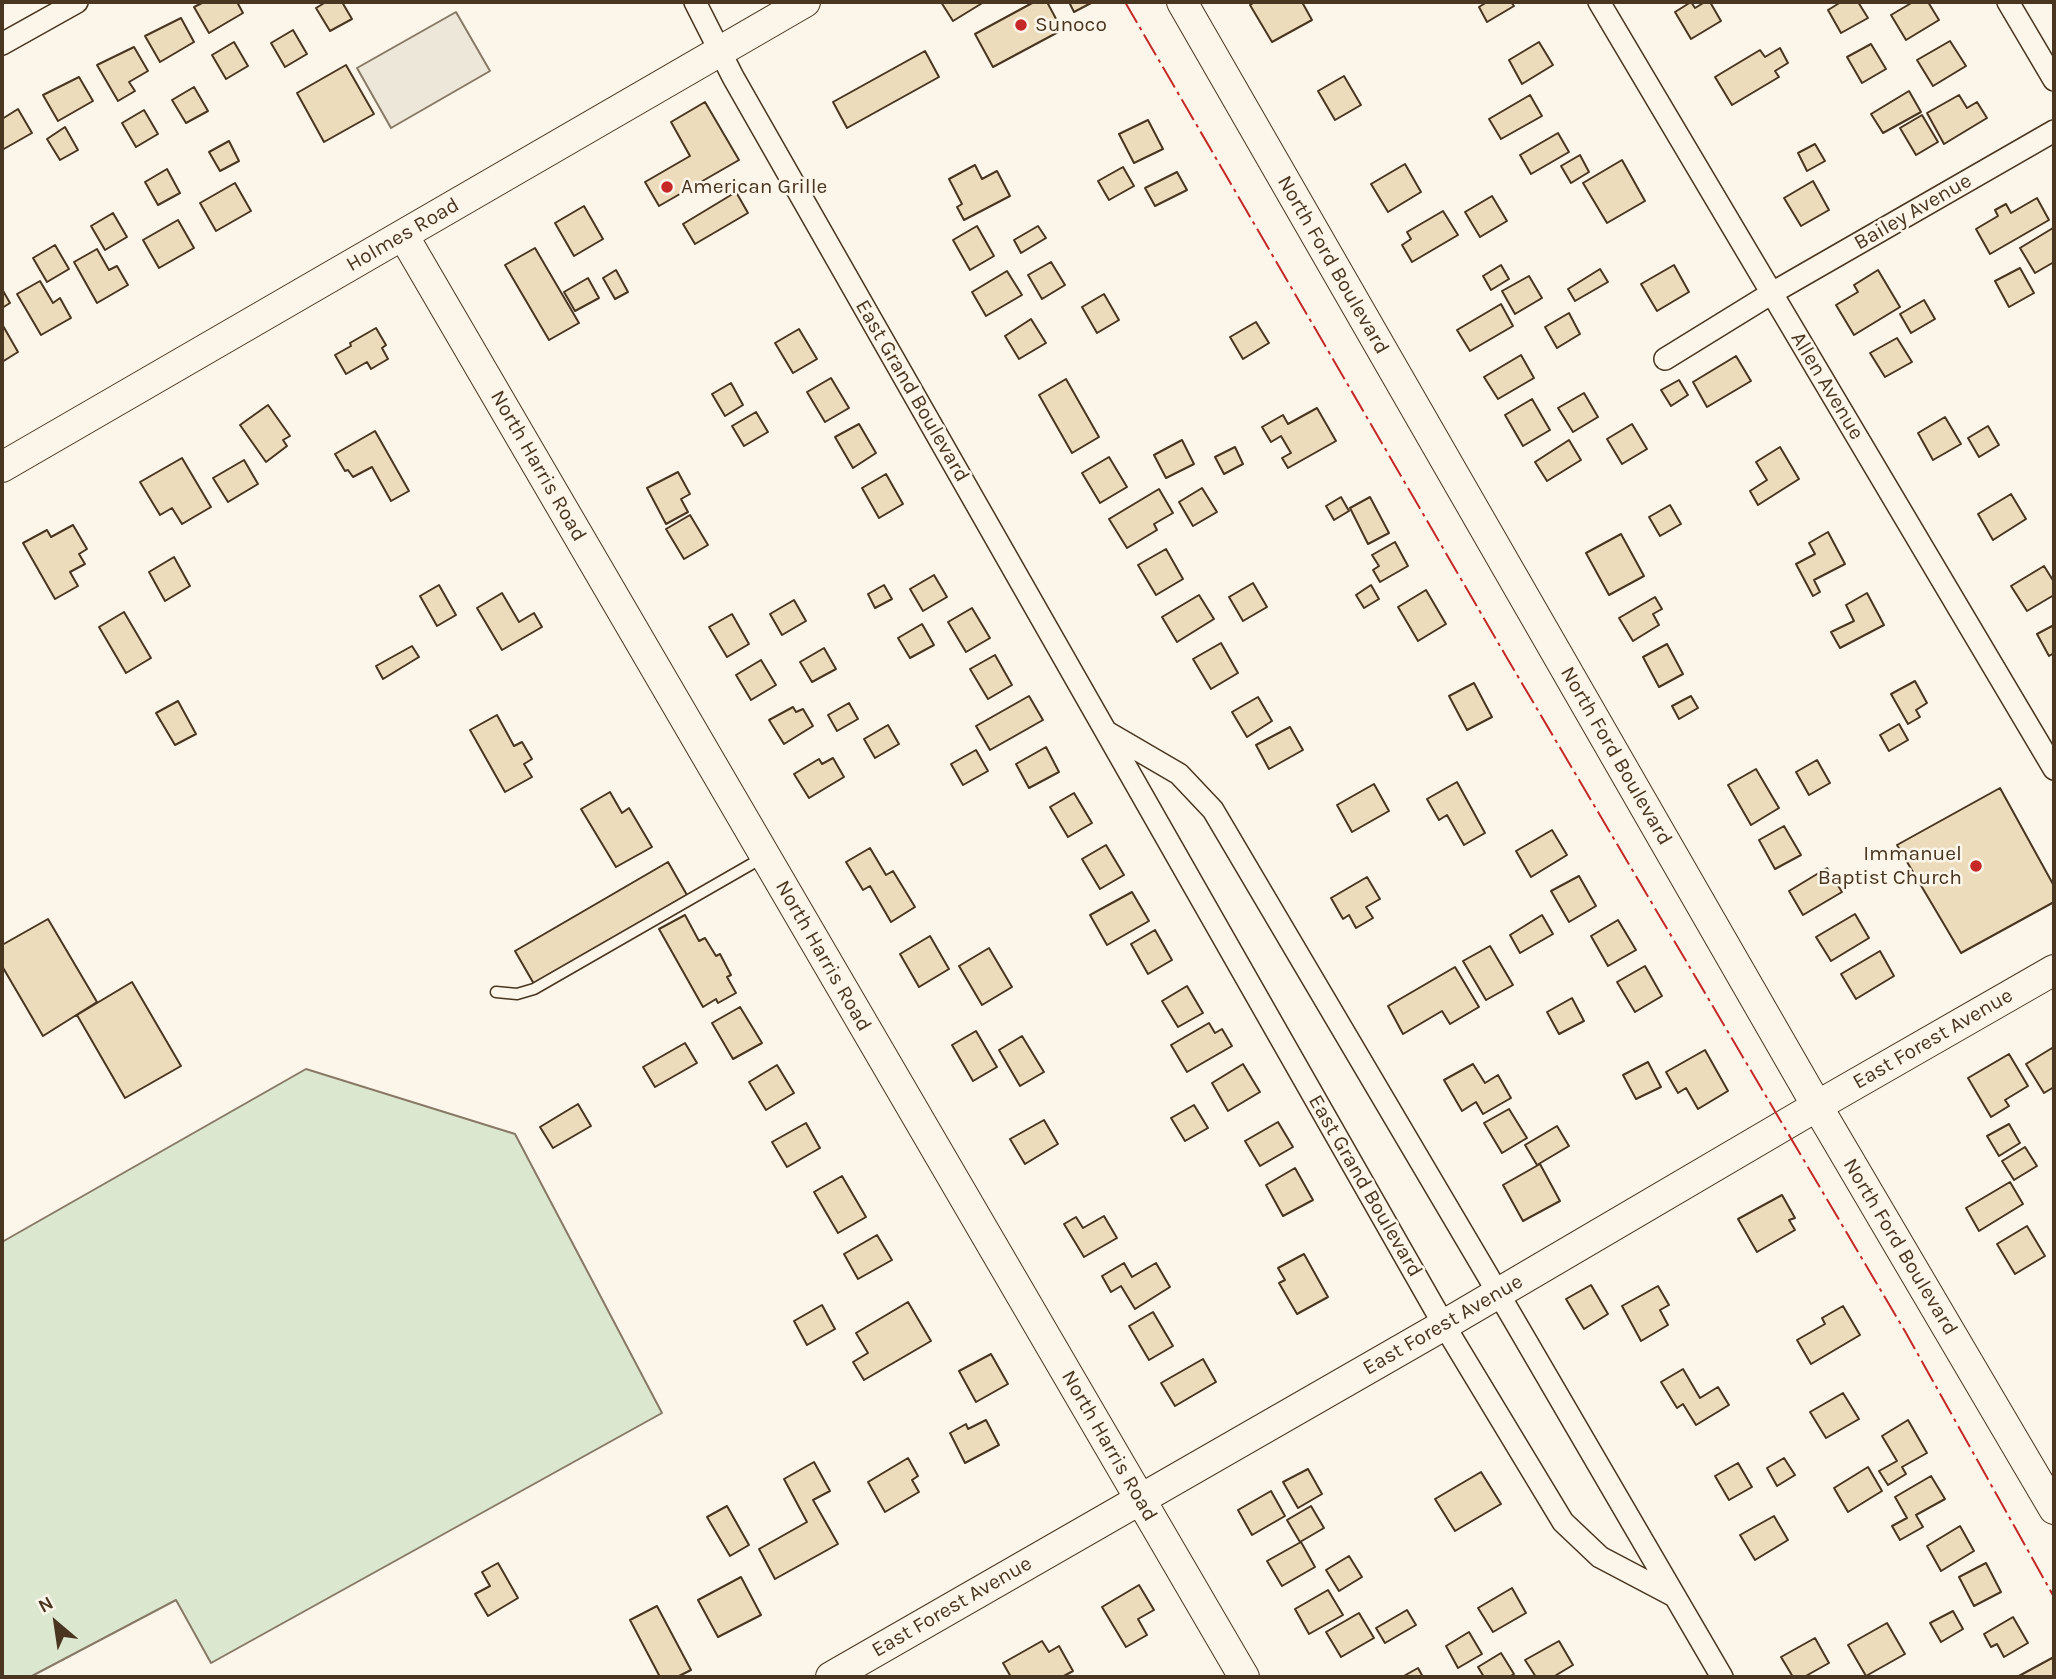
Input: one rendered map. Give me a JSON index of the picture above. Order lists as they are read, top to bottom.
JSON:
{
  "streets": {
    "street": [
      "Bailey Avenue",
      "Holmes Road",
      "North Ford Boulevard",
      "Allen Avenue",
      "East Grand Boulevard",
      "North Harris Road",
      "East Forest Avenue"
    ]
  },
  "crossings": [
    ["Bailey Avenue", "Allen Avenue"],
    ["Holmes Road", "East Grand Boulevard"],
    ["Holmes Road", "North Harris Road"],
    ["North Ford Boulevard", "East Forest Avenue"],
    ["East Grand Boulevard", "East Forest Avenue"],
    ["North Harris Road", "East Forest Avenue"]
  ],
  "places": ["Sunoco", "American Grille", "Immanuel Baptist Church"],
  "north": "top left"
}
